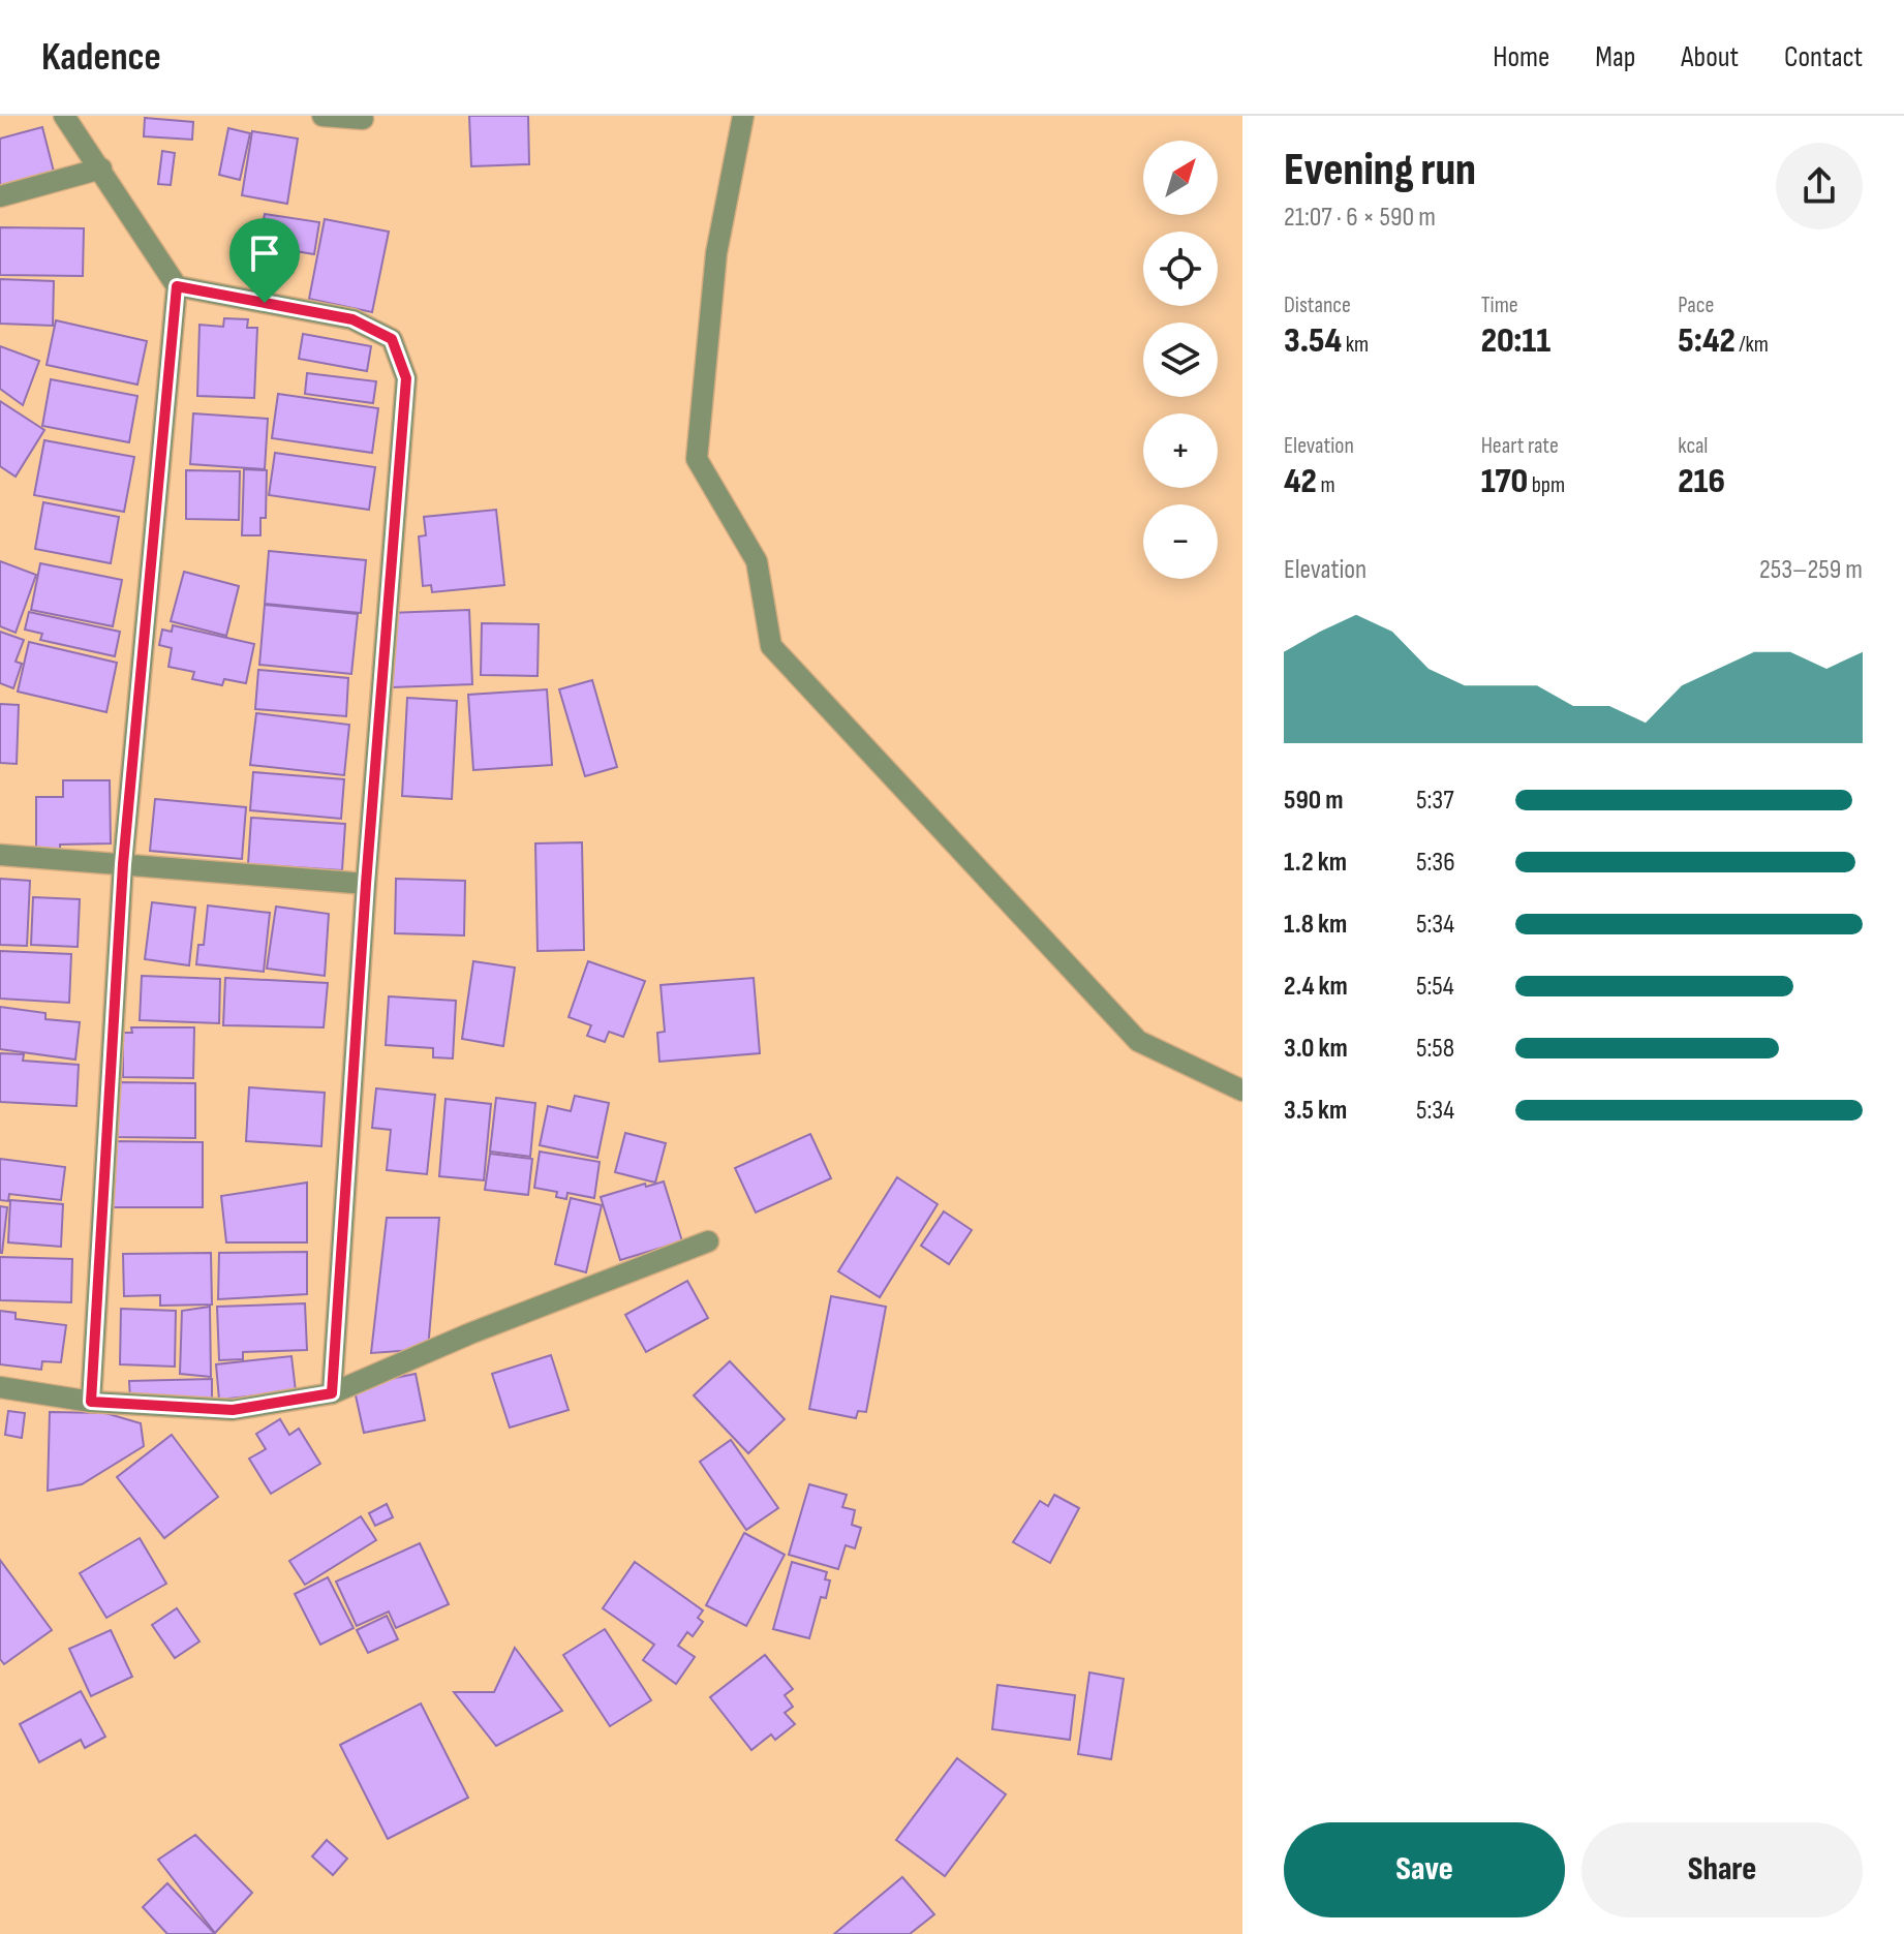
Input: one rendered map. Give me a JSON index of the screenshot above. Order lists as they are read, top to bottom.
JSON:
{
  "north": "top right",
  "page": {
    "header": "Kadence",
    "nav": [
      "Home",
      "Map",
      "About",
      "Contact"
    ],
    "heading": ["Evening run", "21:07 · 6 × 590 m"],
    "map_buttons": ["+", "−"],
    "stats": [
      ["Distance", "3.54 km"],
      ["Time", "20:11"],
      ["Pace", "5:42 /km"],
      ["Elevation", "42 m"],
      ["Heart rate", "170 bpm"],
      ["kcal", "216"]
    ],
    "chart": ["Elevation", "253–259 m"],
    "list": [
      {
        "name": "590 m",
        "note": "5:37"
      },
      {
        "name": "1.2 km",
        "note": "5:36"
      },
      {
        "name": "1.8 km",
        "note": "5:34"
      },
      {
        "name": "2.4 km",
        "note": "5:54"
      },
      {
        "name": "3.0 km",
        "note": "5:58"
      },
      {
        "name": "3.5 km",
        "note": "5:34"
      }
    ],
    "buttons": ["Save", "Share"]
  }
}
